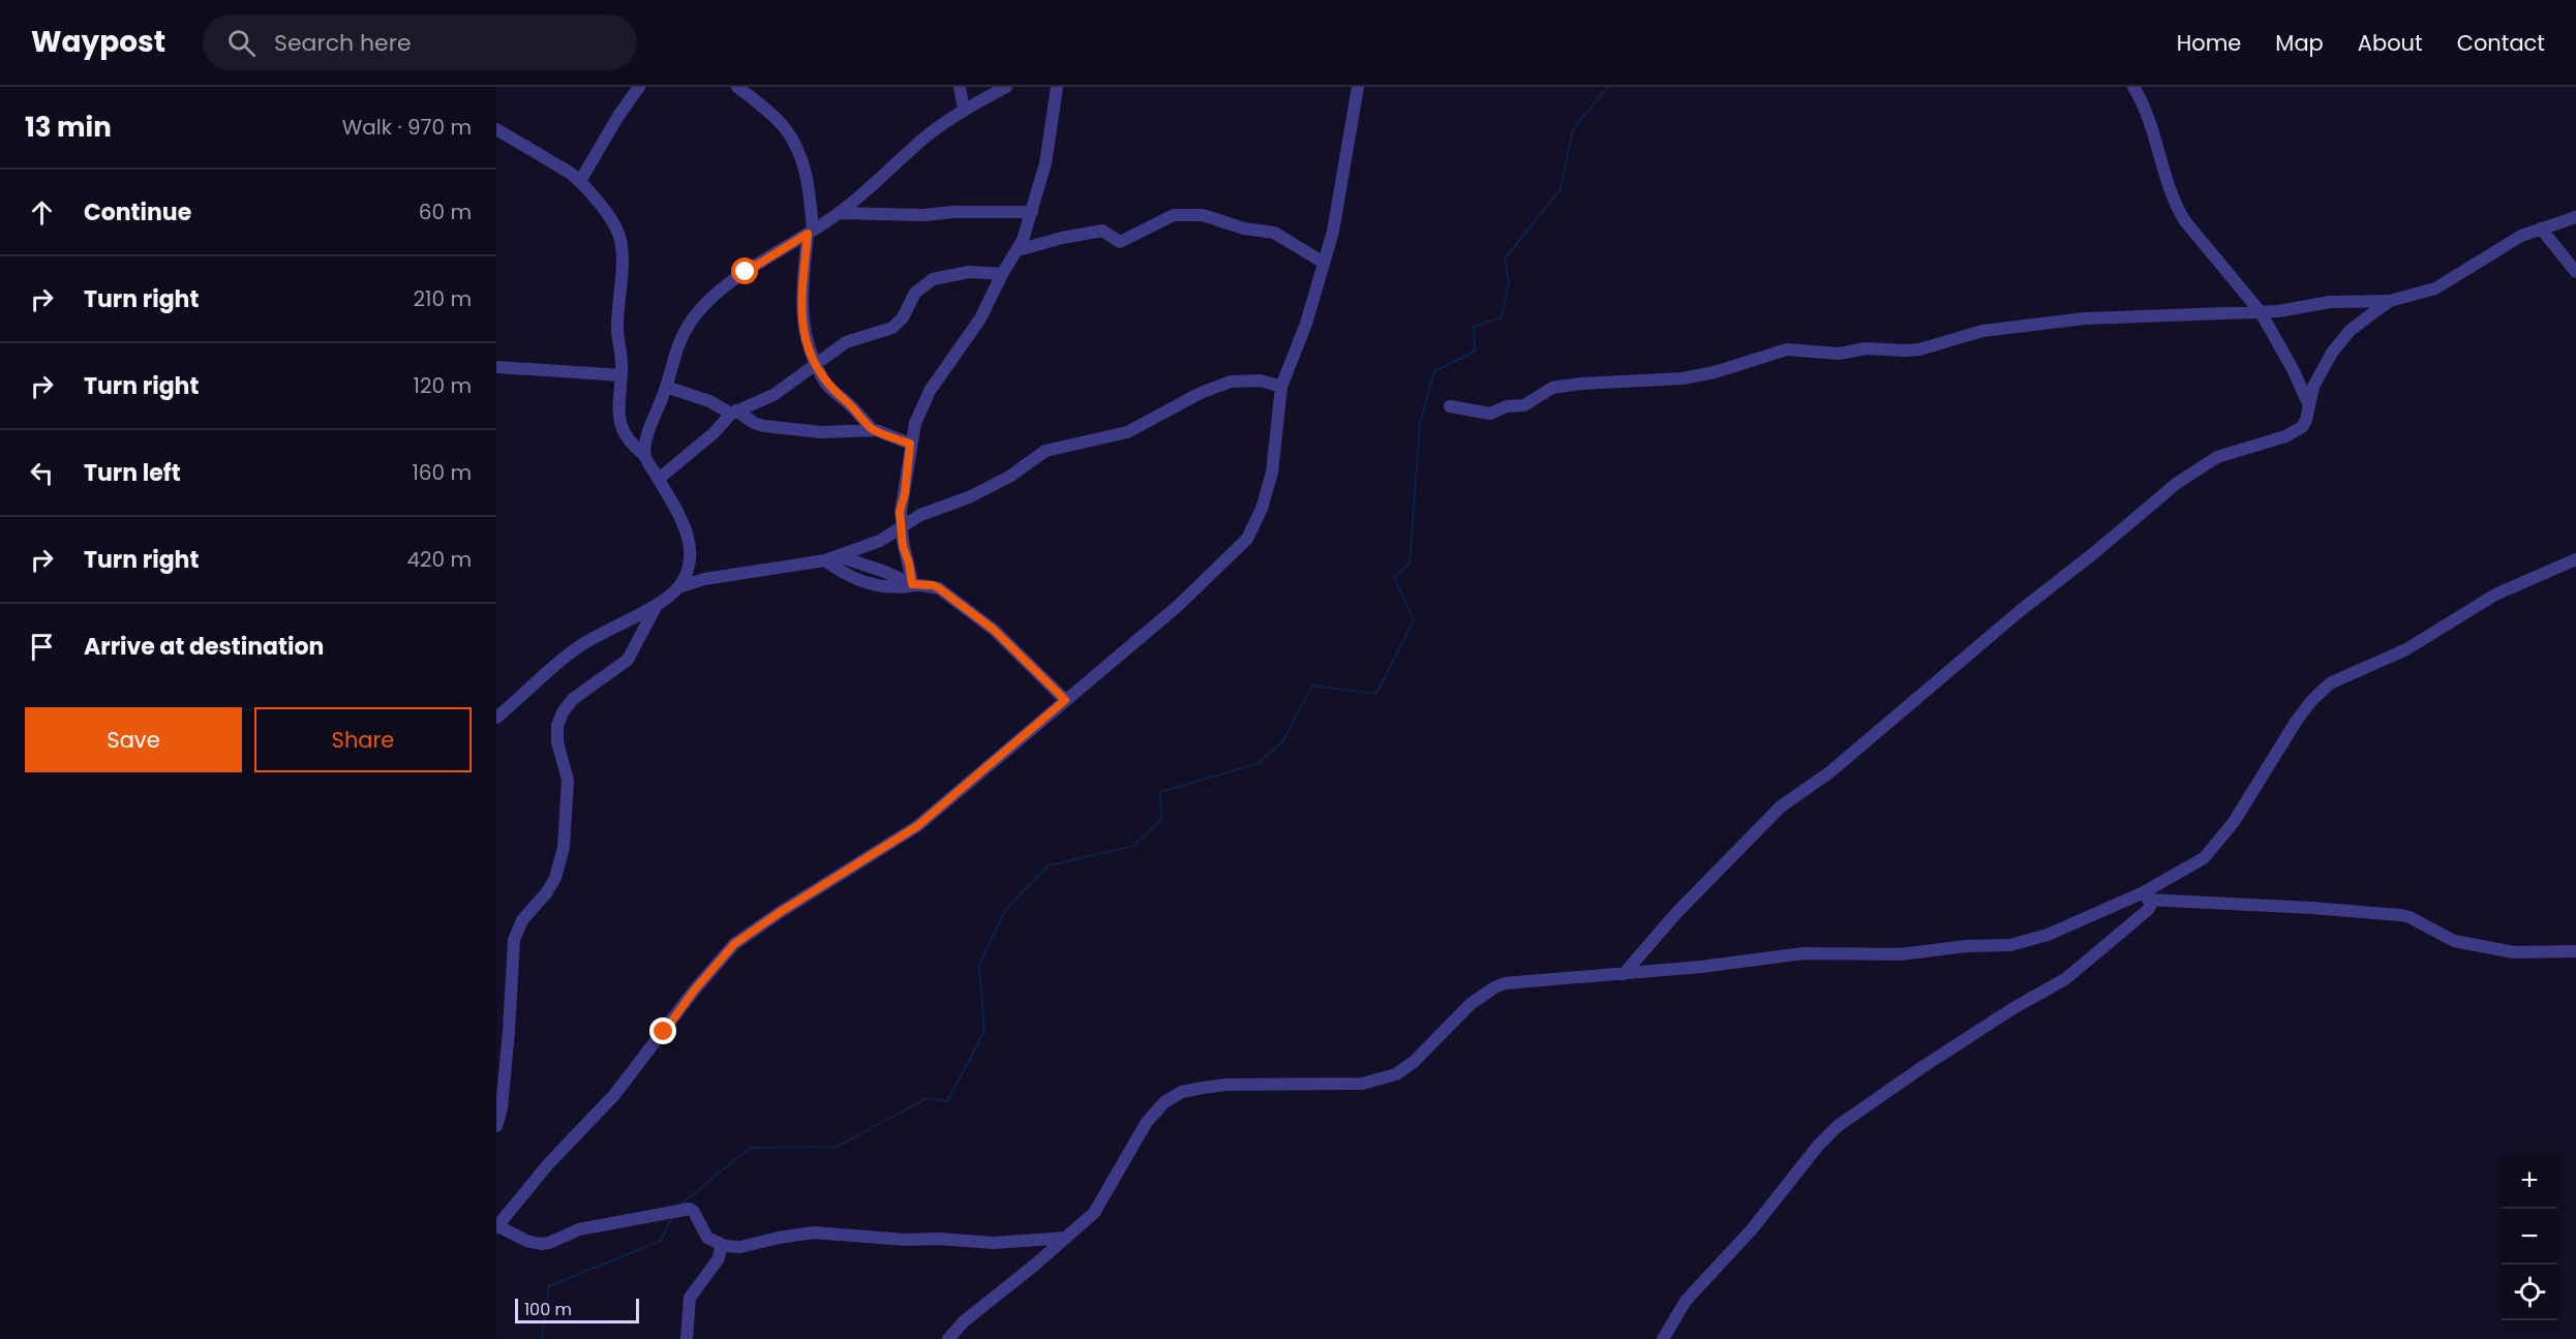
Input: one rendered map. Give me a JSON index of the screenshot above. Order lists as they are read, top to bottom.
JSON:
{
  "scale_bar": "100 m",
  "page": {
    "header": "Waypost",
    "search": "Search here",
    "nav": [
      "Home",
      "Map",
      "About",
      "Contact"
    ],
    "heading": ["13 min", "Walk · 970 m"],
    "list": [
      ["Continue", "60 m"],
      ["Turn right", "210 m"],
      ["Turn right", "120 m"],
      ["Turn left", "160 m"],
      ["Turn right", "420 m"],
      "Arrive at destination"
    ],
    "buttons": ["Save", "Share"],
    "map_buttons": ["+", "−"],
    "scale": "100 m"
  }
}
